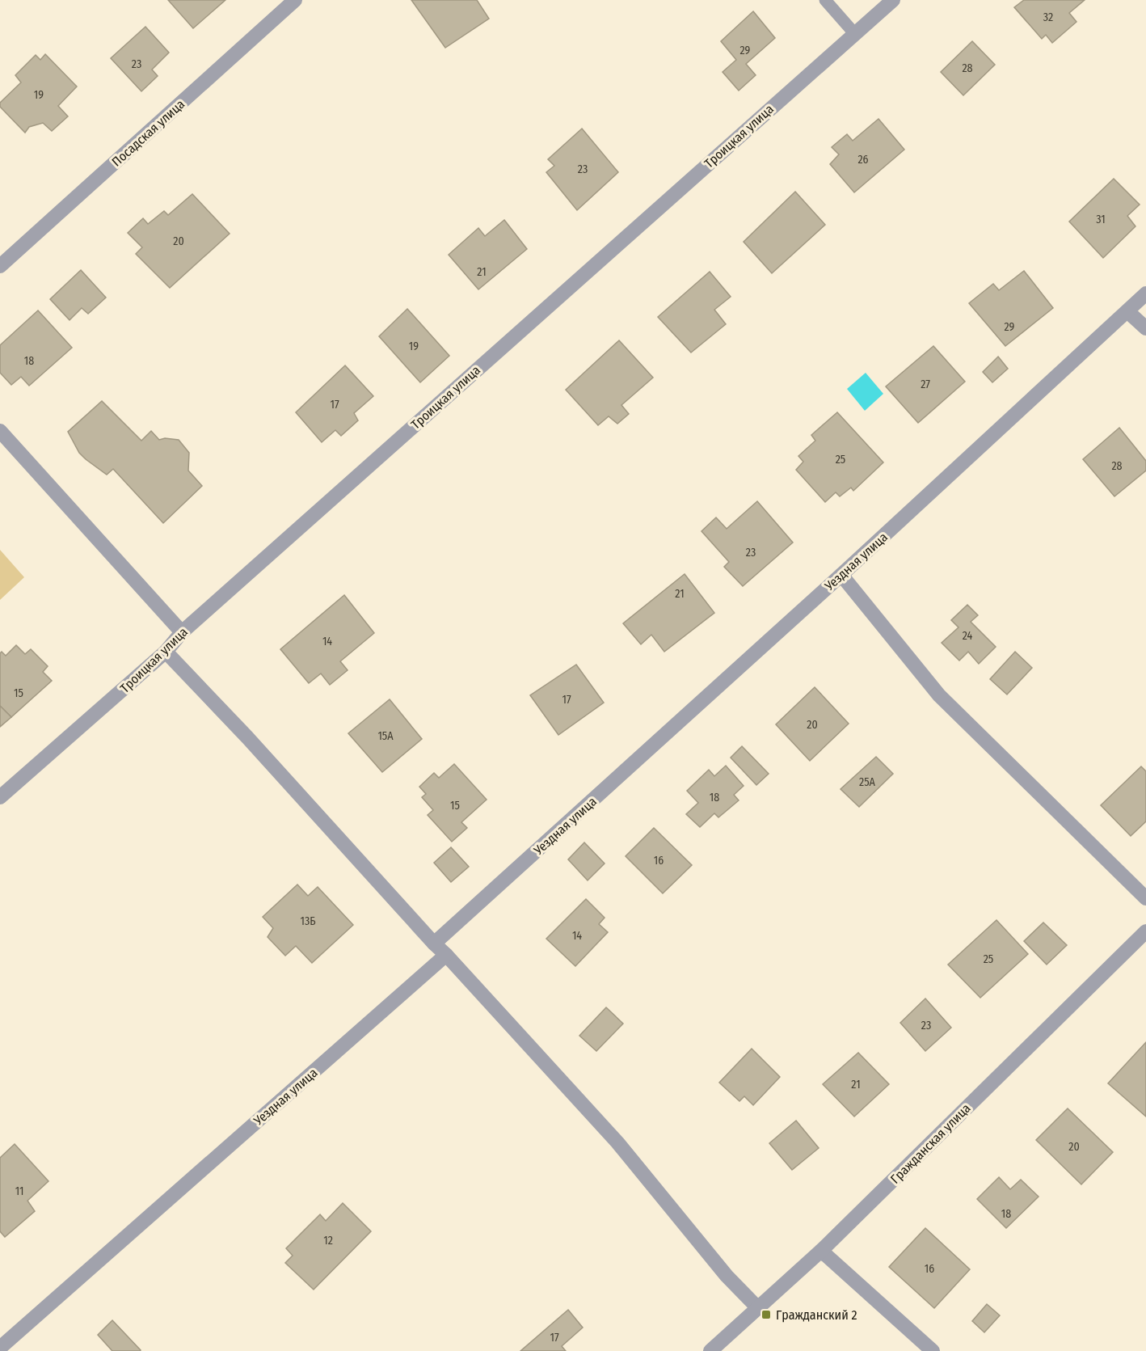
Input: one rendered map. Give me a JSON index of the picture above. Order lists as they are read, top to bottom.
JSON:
{
  "streets": {
    "street": [
      "Посадская улица",
      "Троицкая улица",
      "Уездная улица",
      "Гражданская улица"
    ]
  },
  "places": {
    "transit": ["Гражданский 2"]
  },
  "house_numbers": [
    "32",
    "29",
    "23",
    "28",
    "19",
    "26",
    "23",
    "31",
    "20",
    "21",
    "29",
    "19",
    "18",
    "27",
    "17",
    "25",
    "28",
    "23",
    "21",
    "24",
    "14",
    "15",
    "17",
    "20",
    "15А",
    "25А",
    "18",
    "15",
    "16",
    "13Б",
    "14",
    "25",
    "23",
    "21",
    "20",
    "11",
    "18",
    "12",
    "16",
    "17"
  ]
}
